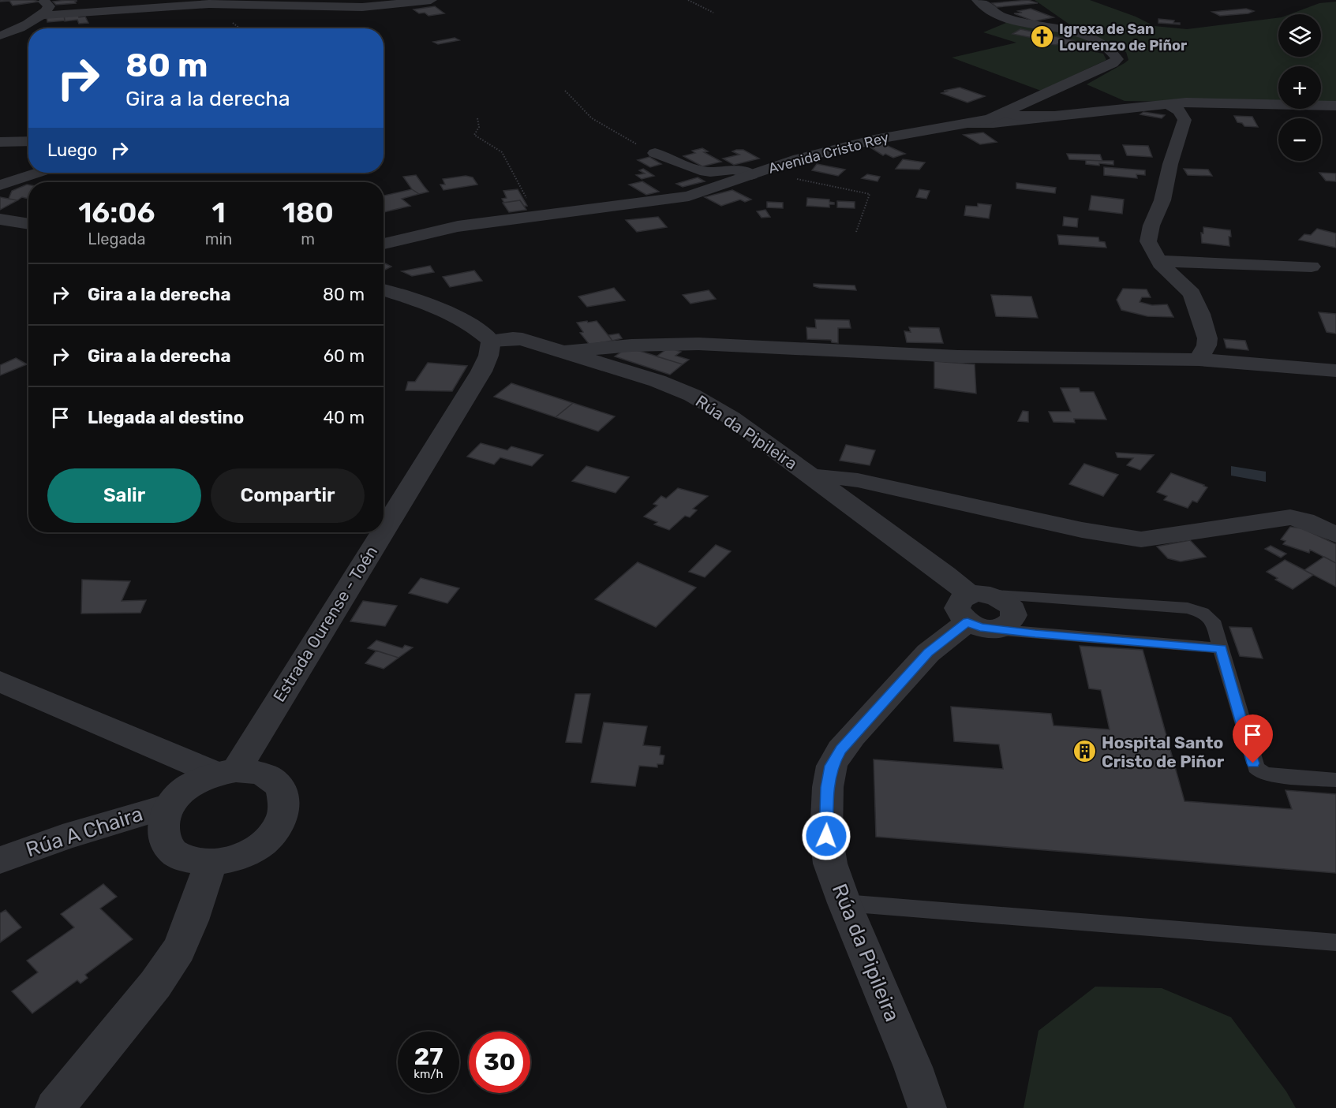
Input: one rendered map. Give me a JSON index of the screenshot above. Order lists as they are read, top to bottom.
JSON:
{
  "streets": {
    "street": [
      "Avenida Cristo Rey",
      "Rúa da Pipileira",
      "Estrada Ourense - Toén",
      "Rúa A Chaira"
    ]
  },
  "crossings": [
    ["Rúa da Pipileira", "Estrada Ourense - Toén"],
    ["Estrada Ourense - Toén", "Rúa A Chaira"]
  ],
  "places": {
    "church": ["Igrexa de San Lourenzo de Piñor"],
    "building": ["Hospital Santo Cristo de Piñor"]
  },
  "page": {
    "map_buttons": ["+", "−"],
    "turn": ["80 m", "Gira a la derecha"],
    "then": "Luego",
    "eta": [
      "16:06",
      "Llegada",
      "1",
      "min",
      "180",
      "m"
    ],
    "list": [
      {
        "name": "Gira a la derecha",
        "value": "80 m"
      },
      {
        "name": "Gira a la derecha",
        "value": "60 m"
      },
      {
        "name": "Llegada al destino",
        "value": "40 m"
      }
    ],
    "buttons": ["Salir", "Compartir"],
    "speed": "27 km/h",
    "limit": "30"
  }
}
